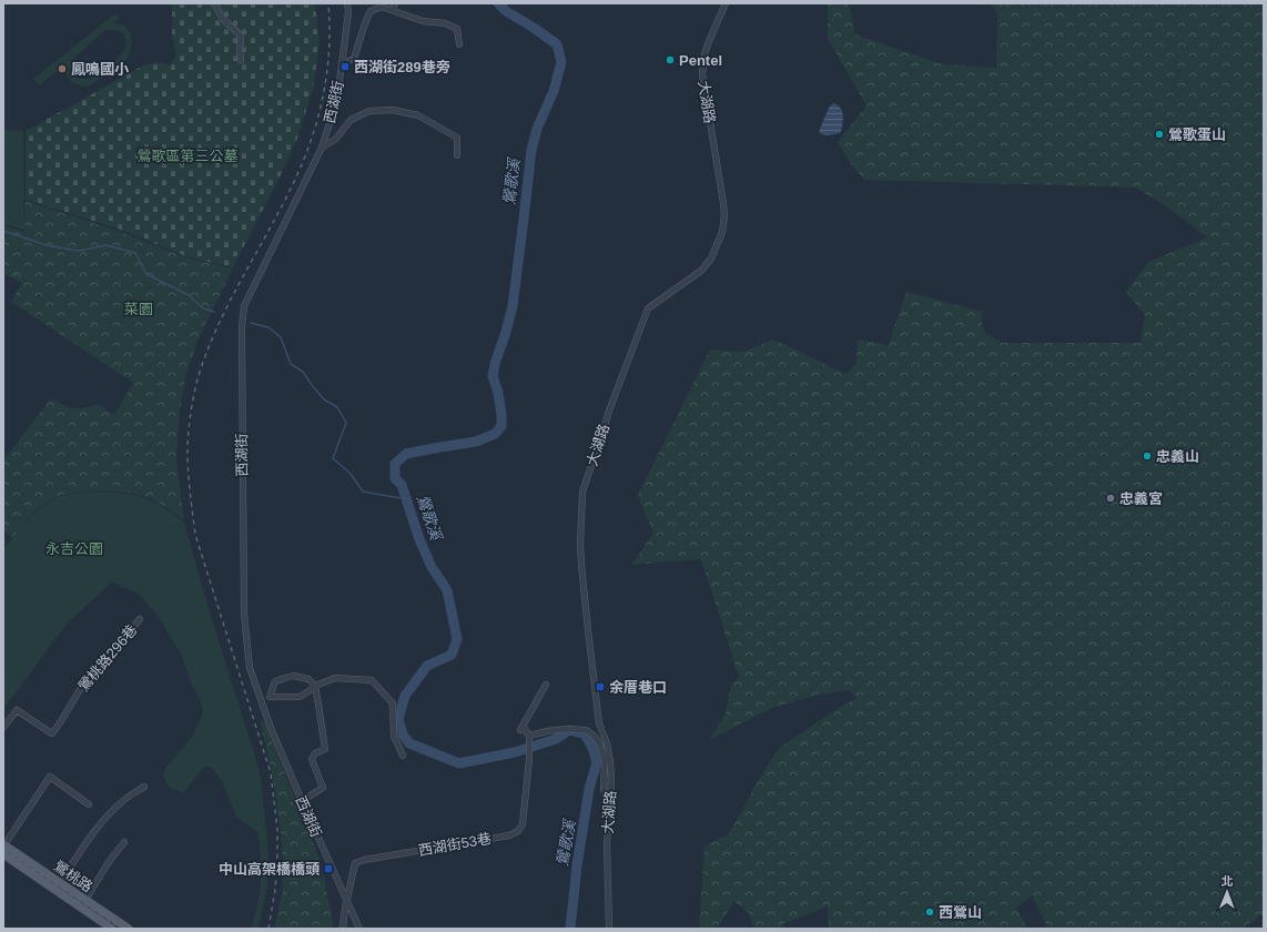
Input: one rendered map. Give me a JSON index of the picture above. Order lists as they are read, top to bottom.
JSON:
{
  "streets": {
    "main road": ["鶯桃路"],
    "street": [
      "西湖街",
      "大湖路",
      "鶯桃路296巷",
      "西湖街53巷"
    ]
  },
  "crossings": [
    ["西湖街", "西湖街53巷"]
  ],
  "water": ["鶯歌溪"],
  "parks": ["鶯歌區第三公墓", "菜園", "永吉公園"],
  "places": {
    "other": [
      "Pentel",
      "鳳鳴國小",
      "鶯歌蛋山",
      "忠義山",
      "忠義宮",
      "西鶯山"
    ],
    "transit": ["西湖街289巷旁", "余厝巷口", "中山高架橋橋頭"]
  },
  "north": "top"
}
